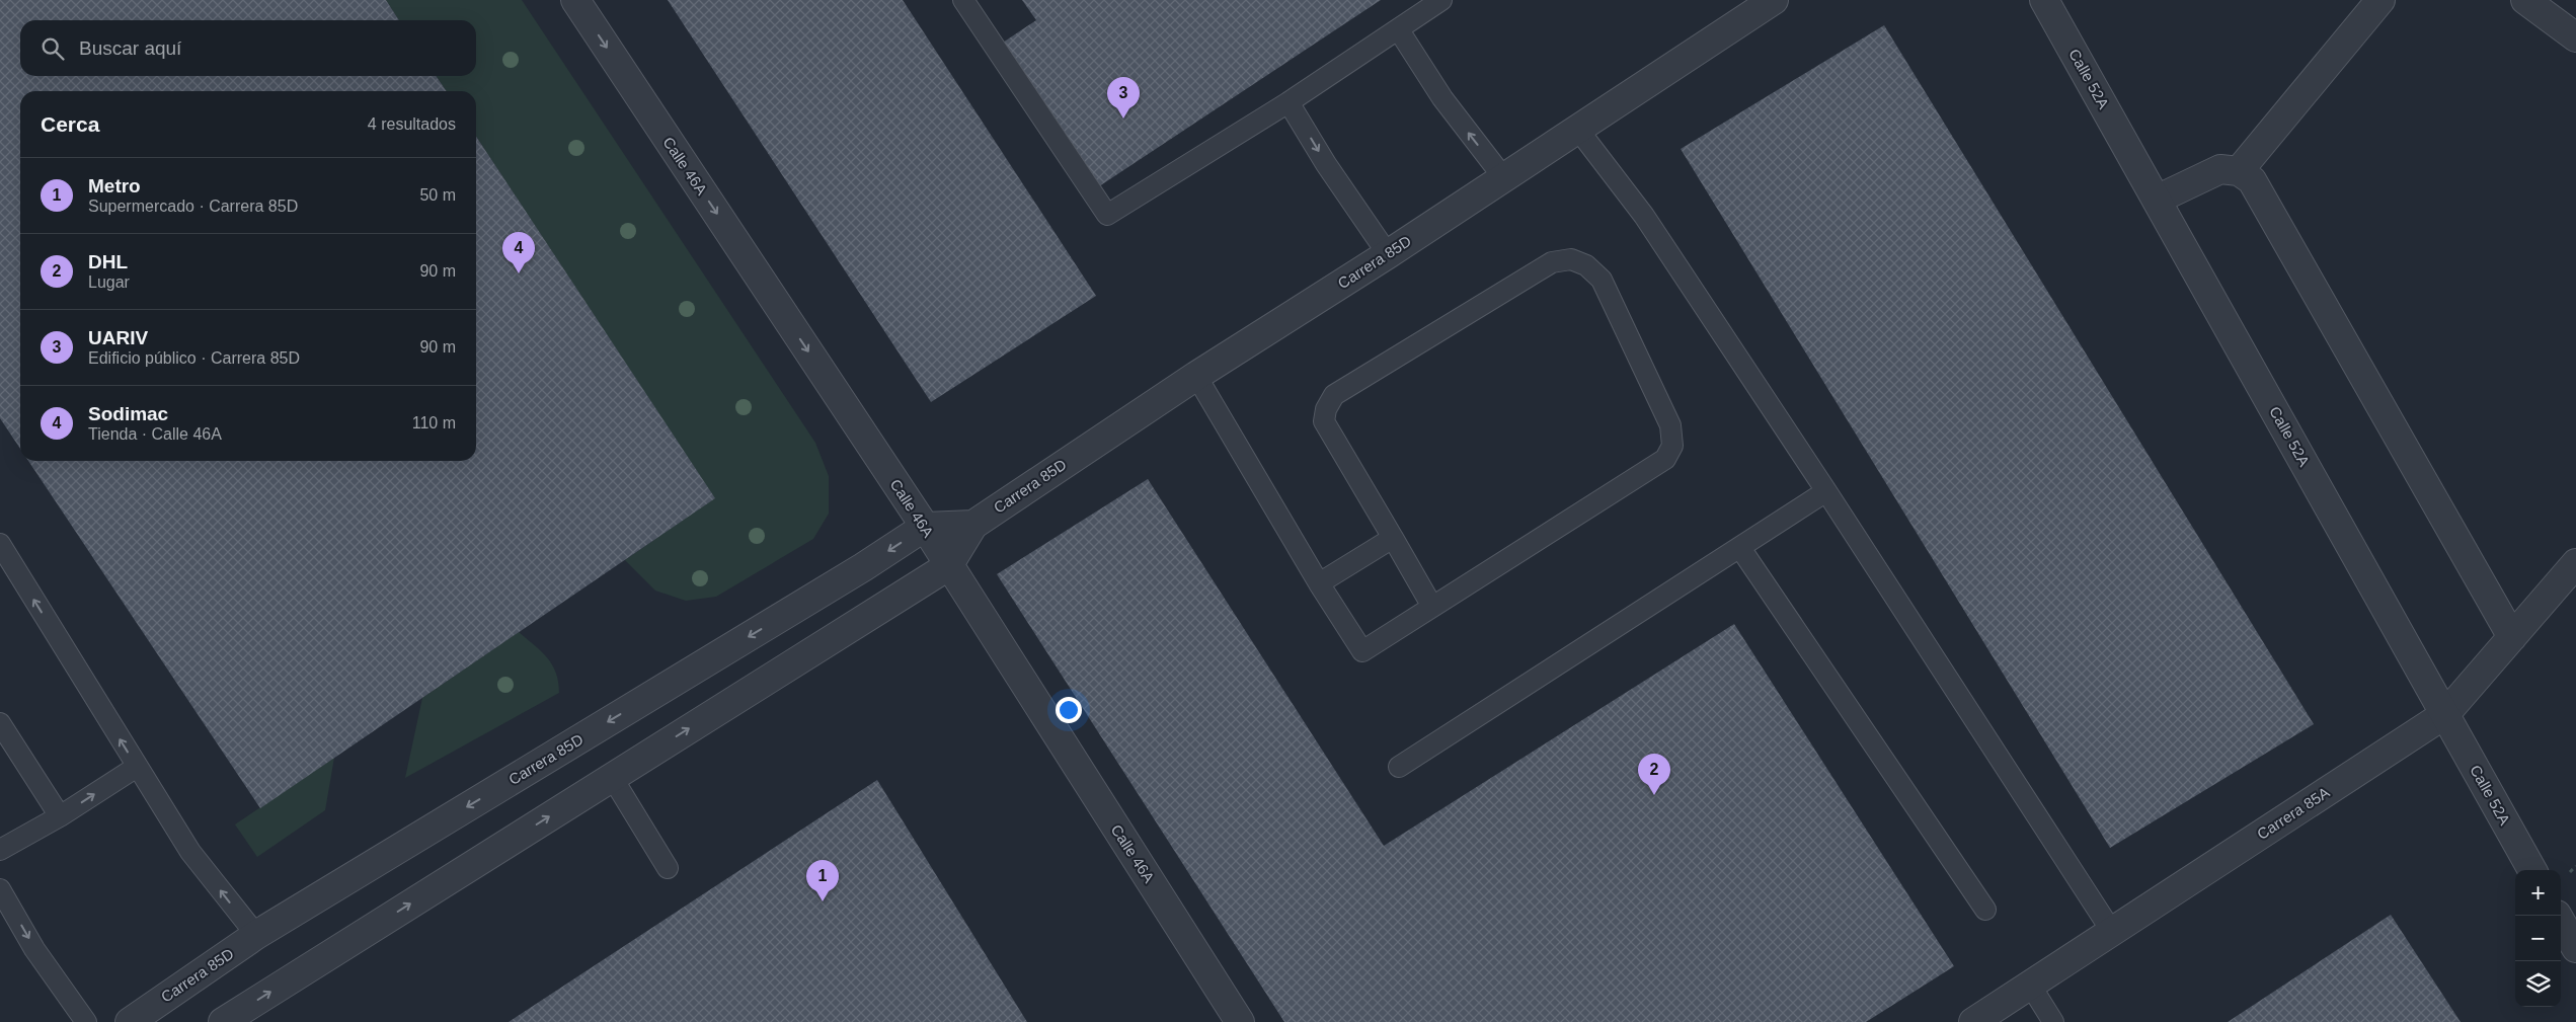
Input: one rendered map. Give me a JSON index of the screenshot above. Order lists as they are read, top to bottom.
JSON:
{
  "streets": {
    "street": [
      "Calle 52A",
      "Calle 46A",
      "Carrera 85D",
      "Carrera 85A"
    ]
  },
  "crossings": [
    ["Calle 52A", "Carrera 85A"],
    ["Calle 46A", "Carrera 85D"]
  ],
  "one_way": ["Calle 46A"],
  "page": {
    "search": "Buscar aquí",
    "pins": [
      "3",
      "4",
      "2",
      "1"
    ],
    "heading": ["Cerca", "4 resultados"],
    "list": [
      {
        "mark": "1",
        "name": "Metro",
        "note": "Supermercado · Carrera 85D",
        "value": "50 m"
      },
      {
        "mark": "2",
        "name": "DHL",
        "note": "Lugar",
        "value": "90 m"
      },
      {
        "mark": "3",
        "name": "UARIV",
        "note": "Edificio público · Carrera 85D",
        "value": "90 m"
      },
      {
        "mark": "4",
        "name": "Sodimac",
        "note": "Tienda · Calle 46A",
        "value": "110 m"
      }
    ],
    "map_buttons": ["+", "−"]
  }
}
